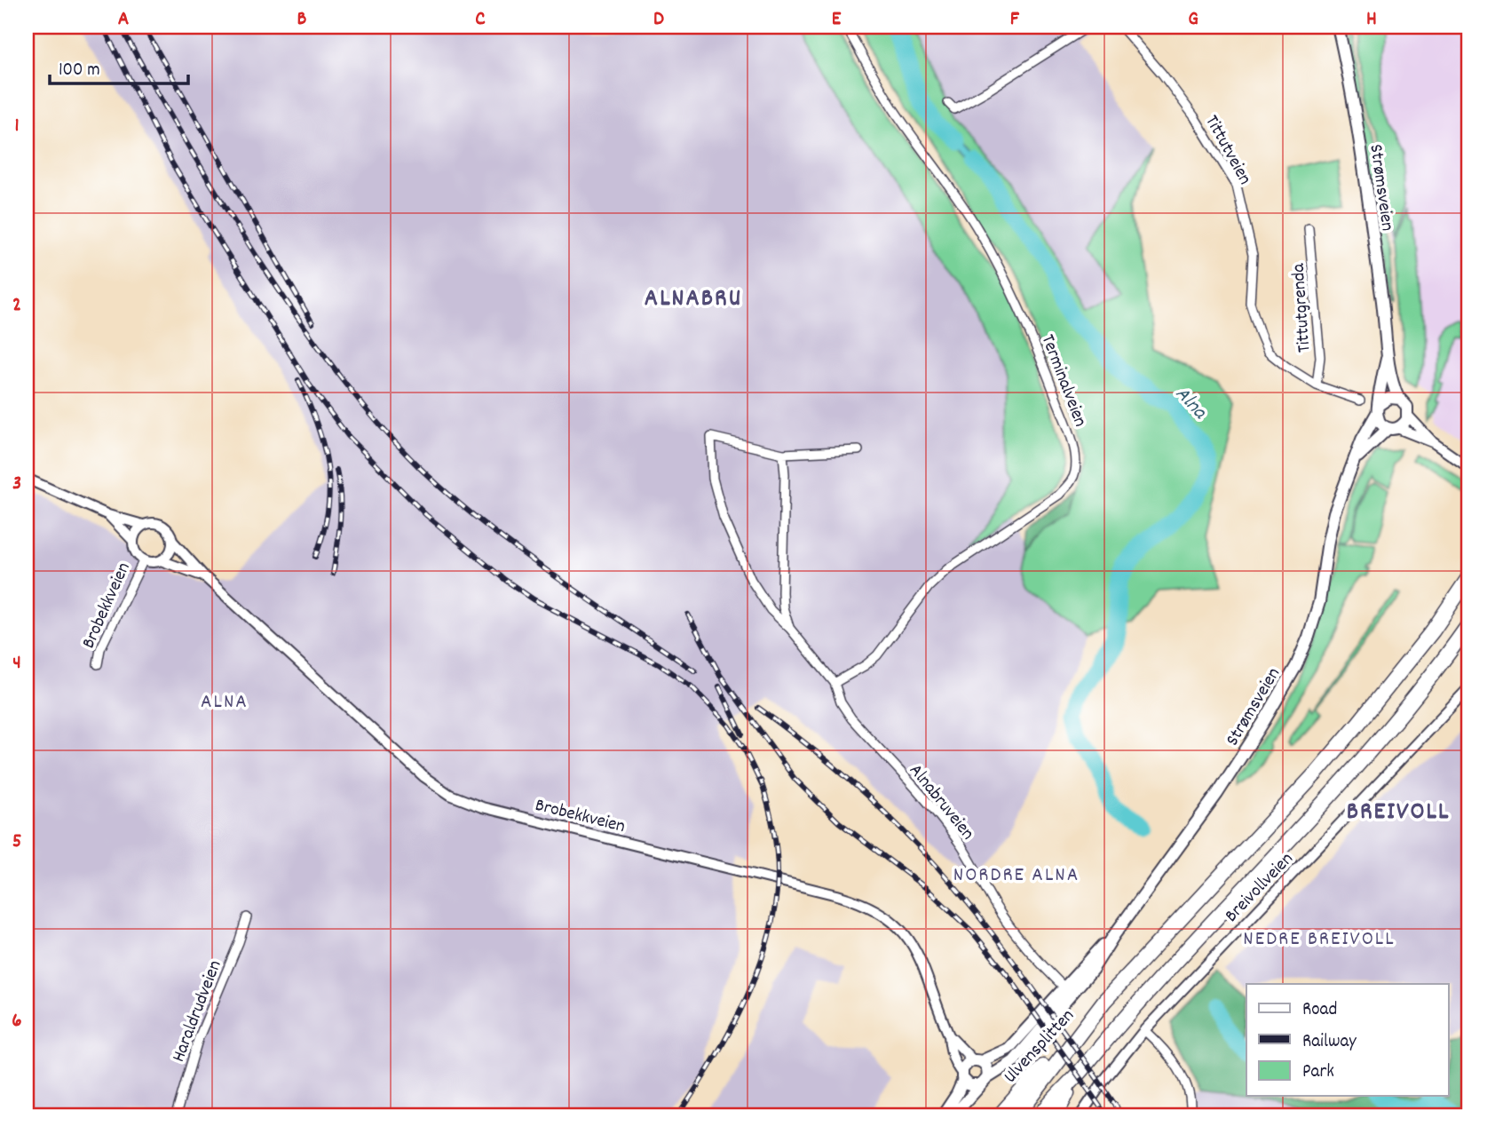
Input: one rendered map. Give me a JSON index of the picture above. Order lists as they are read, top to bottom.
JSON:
{
  "streets": {
    "highway": ["Ulvensplitten"],
    "main road": ["Strømsveien"],
    "street": [
      "Tittutveien",
      "Tittutgrenda",
      "Terminalveien",
      "Brobekkveien",
      "Alnabruveien",
      "Breivollveien",
      "Haraldrudveien"
    ]
  },
  "crossings": [
    ["Tittutveien", "Tittutgrenda"],
    ["Strømsveien", "Brobekkveien"],
    ["Strømsveien", "Alnabruveien"],
    ["Terminalveien", "Alnabruveien"]
  ],
  "districts": [
    "ALNABRU",
    "ALNA",
    "BREIVOLL",
    "NORDRE ALNA",
    "NEDRE BREIVOLL"
  ],
  "water": ["Alna"],
  "legend": ["Road", "Railway", "Park"],
  "scale_bar": "100 m",
  "grid": {
    "columns": [
      "A",
      "B",
      "C",
      "D",
      "E",
      "F",
      "G",
      "H"
    ],
    "rows": [
      "1",
      "2",
      "3",
      "4",
      "5",
      "6"
    ]
  }
}
